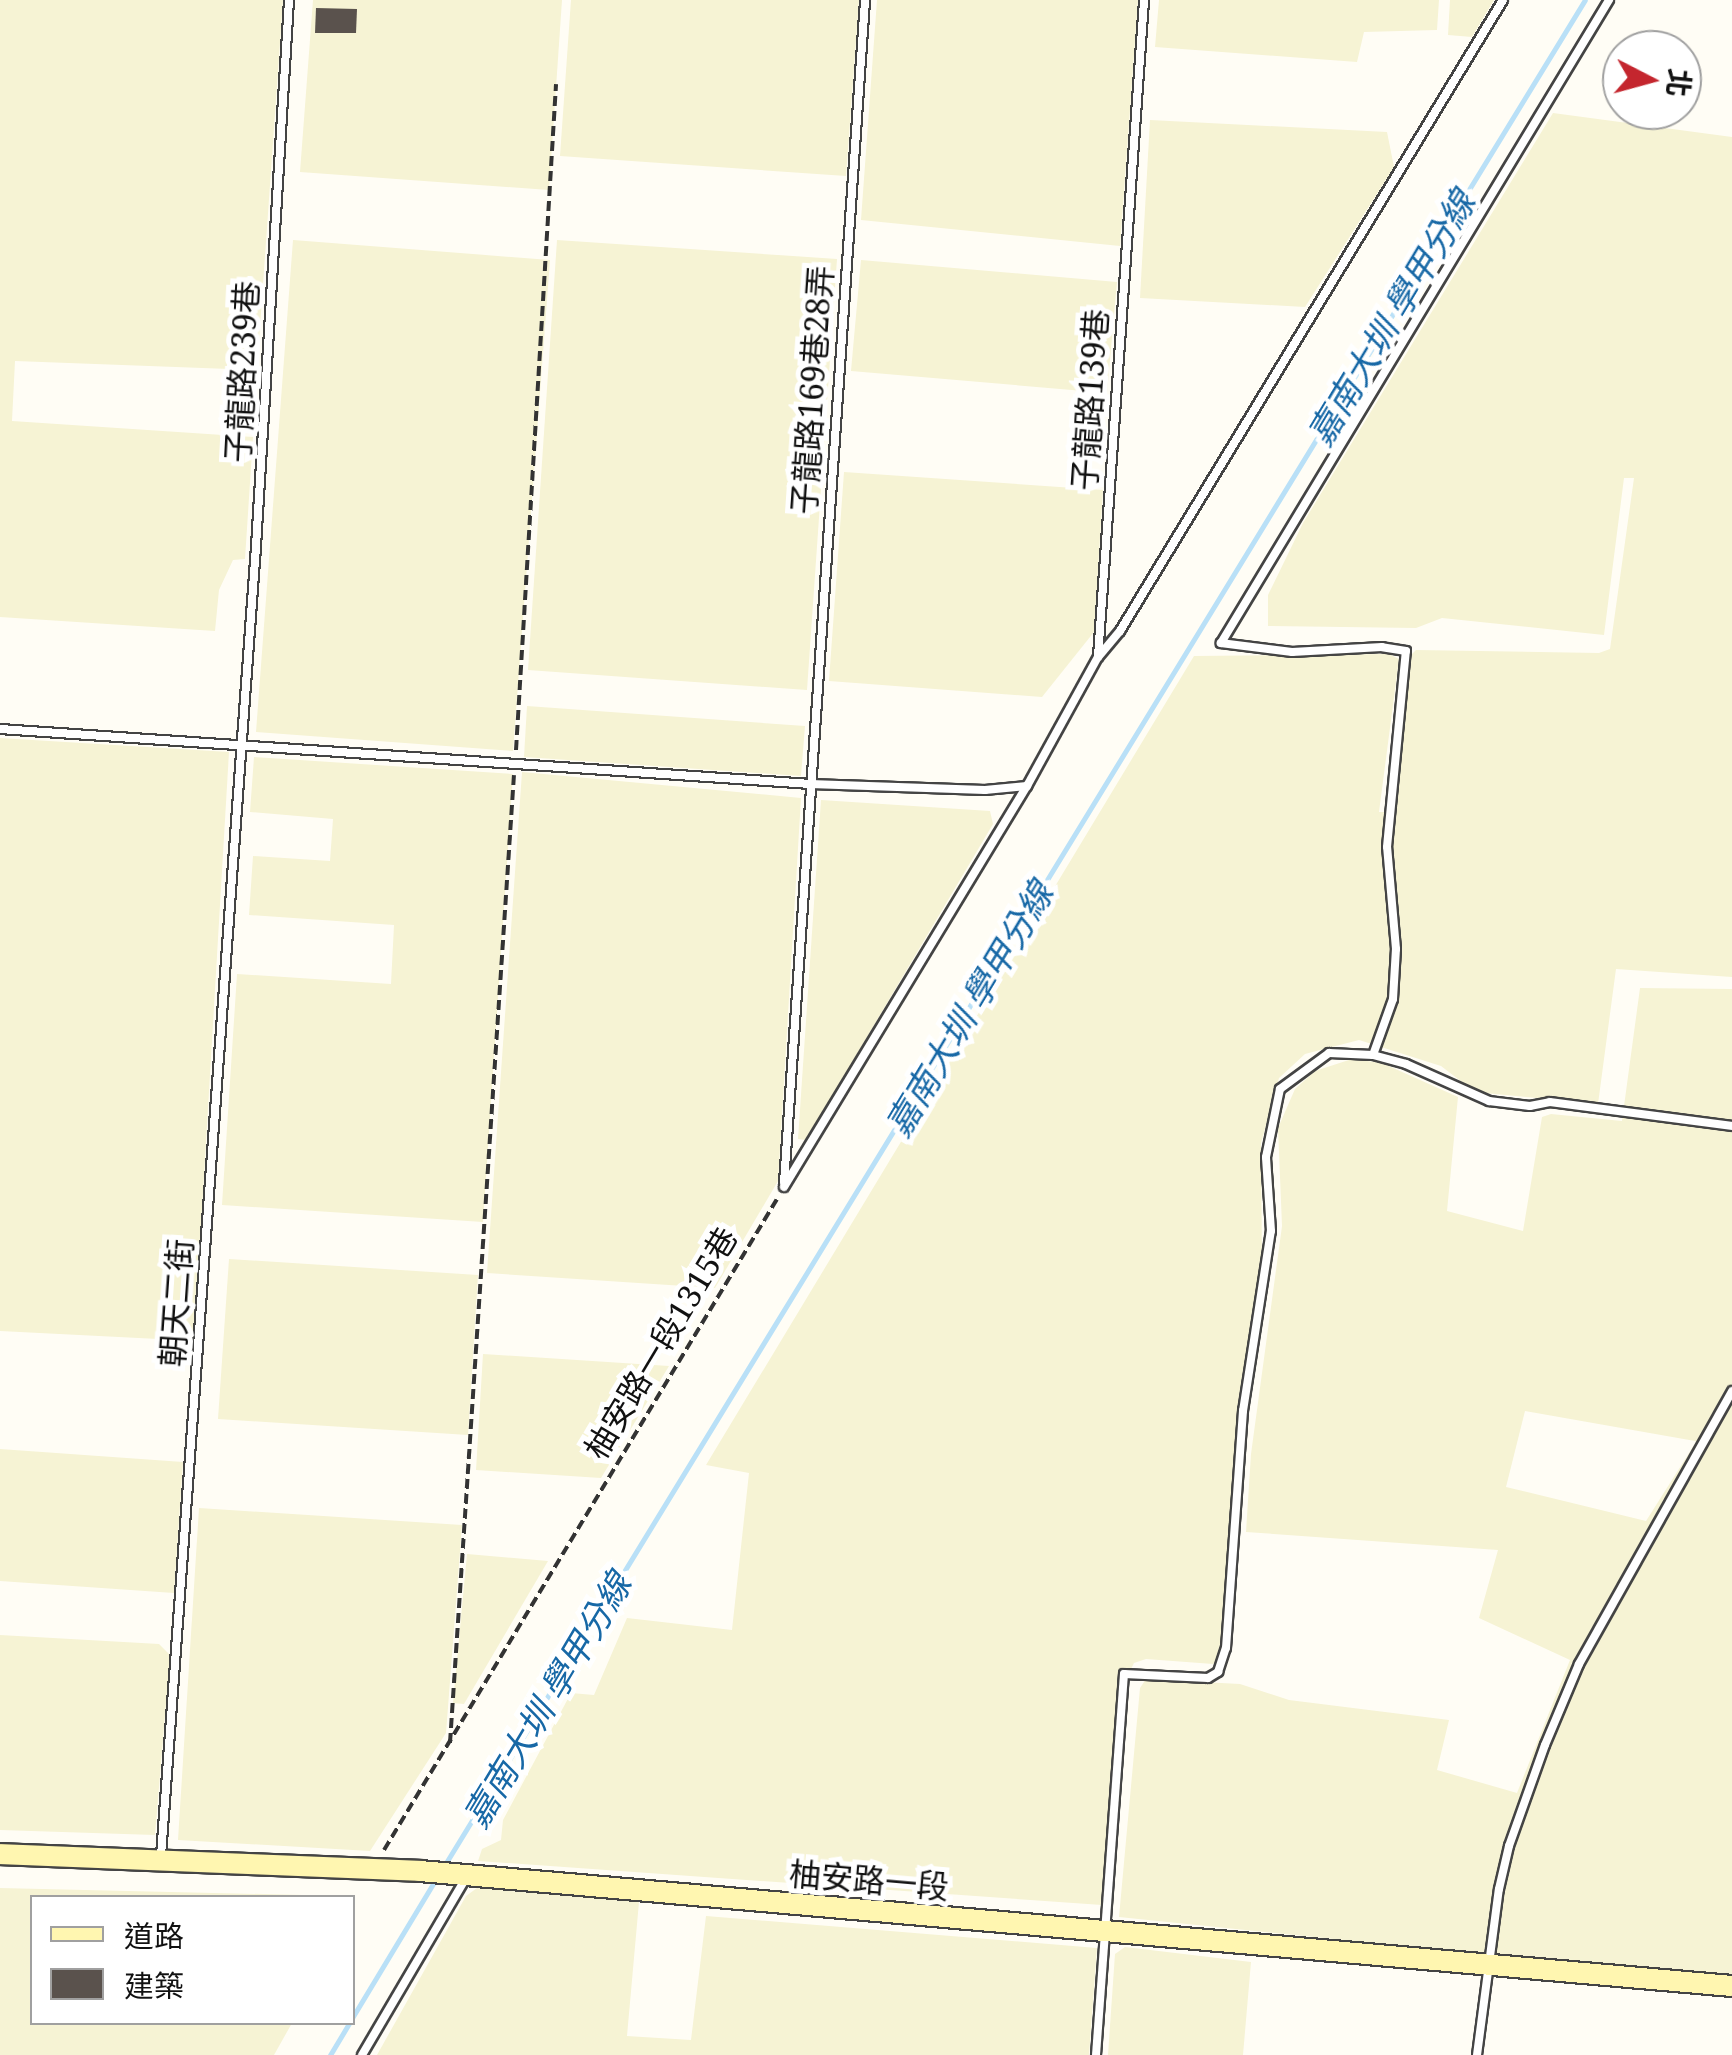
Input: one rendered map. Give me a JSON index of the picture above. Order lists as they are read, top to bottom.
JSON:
{
  "streets": {
    "street": ["柚安路一段"],
    "lane": [
      "子龍路239巷",
      "子龍路169巷28弄",
      "子龍路139巷",
      "朝天二街"
    ],
    "path": ["柚安路一段1315巷"]
  },
  "crossings": [
    ["子龍路239巷", "朝天二街"],
    ["子龍路139巷", "柚安路一段1315巷"],
    ["朝天二街", "柚安路一段"],
    ["柚安路一段1315巷", "柚安路一段"]
  ],
  "water": ["嘉南大圳 學甲分線"],
  "legend": ["道路", "建築"],
  "north": "right"
}
